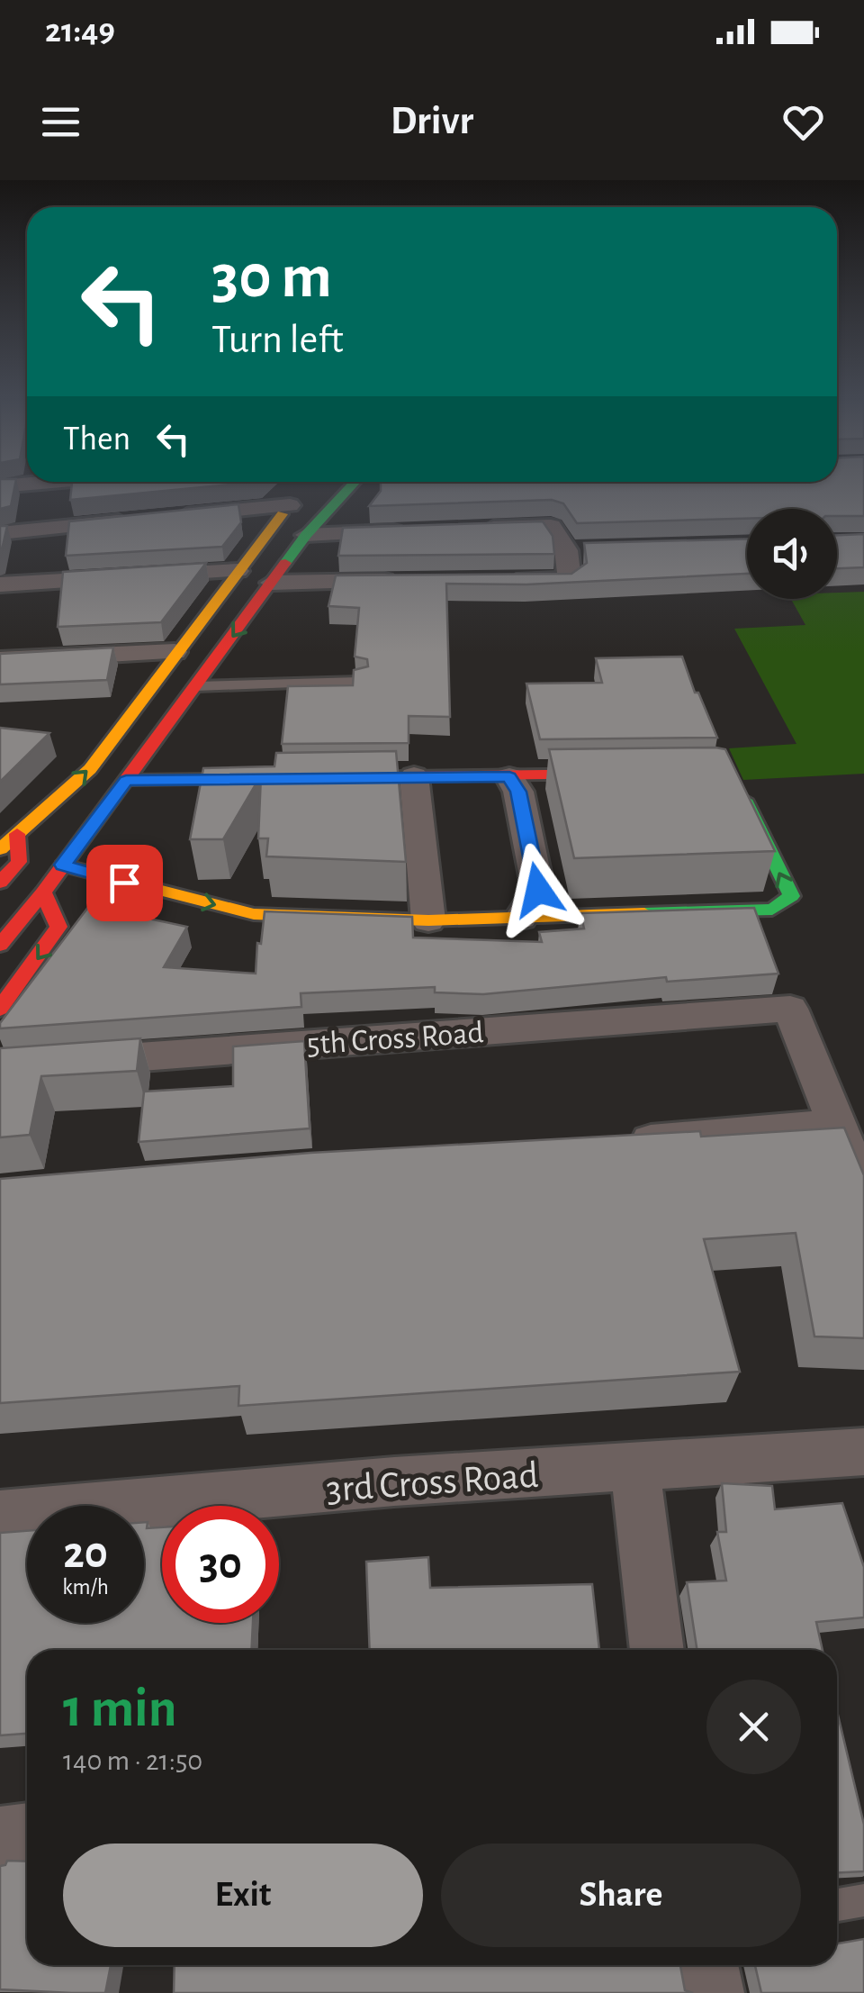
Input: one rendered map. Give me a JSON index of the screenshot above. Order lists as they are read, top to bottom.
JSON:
{
  "streets": {
    "street": ["5th Cross Road", "3rd Cross Road"]
  },
  "page": {
    "status": "21:49",
    "header": "Drivr",
    "turn": ["30 m", "Turn left"],
    "then": "Then",
    "speed": "20 km/h",
    "limit": "30",
    "heading": ["1 min", "140 m · 21:50"],
    "buttons": ["Exit", "Share"]
  }
}
